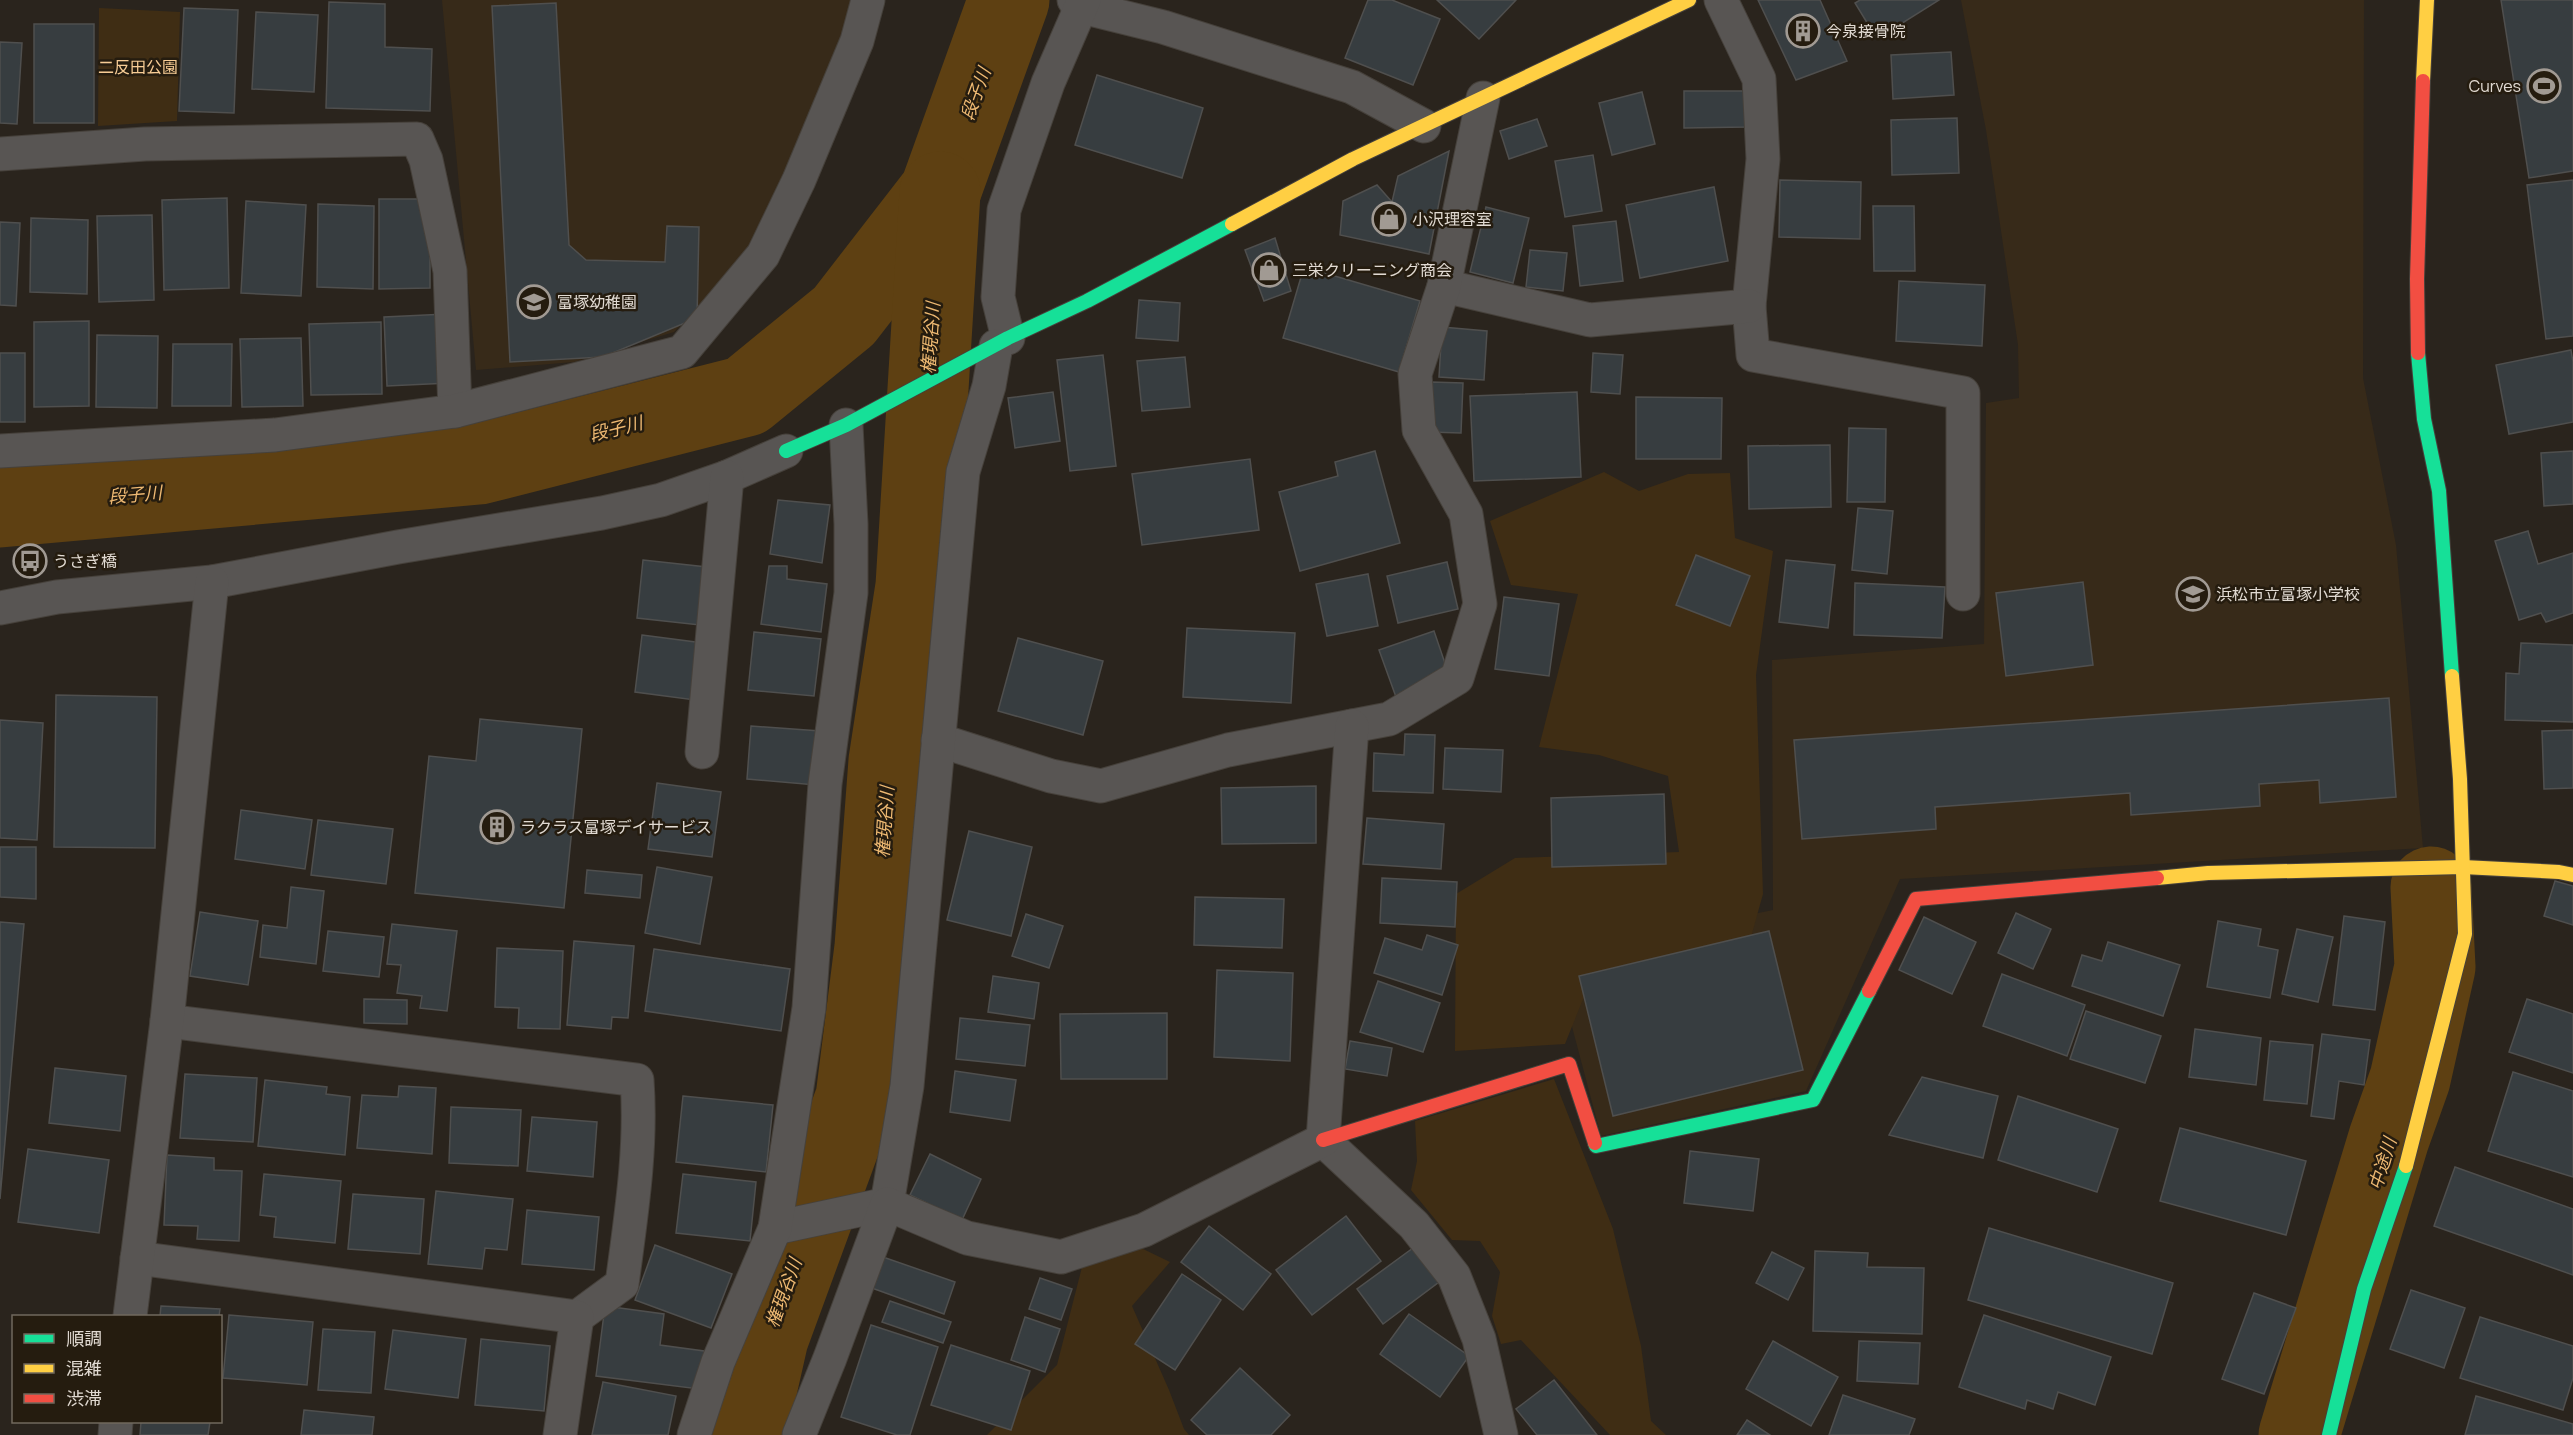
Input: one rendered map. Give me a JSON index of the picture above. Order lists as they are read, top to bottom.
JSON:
{
  "water": ["段子川", "権現谷川", "中途川"],
  "parks": ["二反田公園"],
  "places": {
    "building": ["今泉接骨院", "ラクラス富塚デイサービス"],
    "sports": ["Curves"],
    "shop": ["小沢理容室", "三栄クリーニング商会"],
    "school or university": ["富塚幼稚園", "浜松市立富塚小学校"],
    "bus stop": ["うさぎ橋"]
  },
  "legend": ["順調", "混雑", "渋滞"]
}
